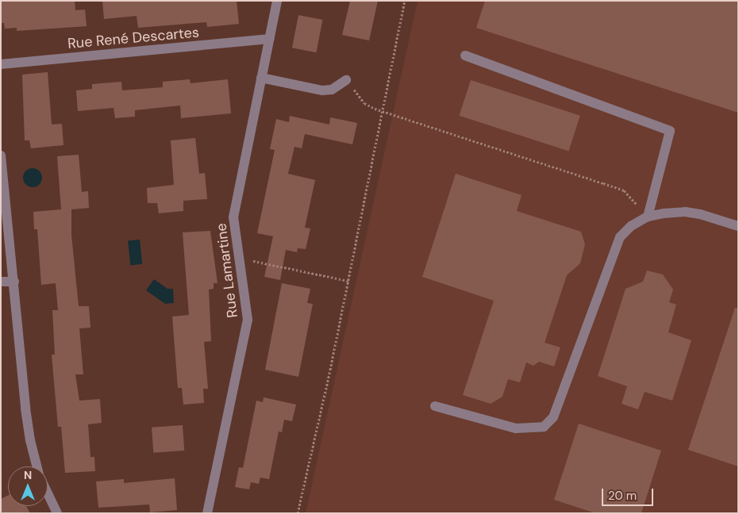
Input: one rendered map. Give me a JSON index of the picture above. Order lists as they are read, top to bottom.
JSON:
{
  "streets": {
    "street": ["Rue René Descartes", "Rue Lamartine"]
  },
  "crossings": [
    ["Rue René Descartes", "Rue Lamartine"]
  ],
  "scale_bar": "20 m",
  "north": "top"
}
